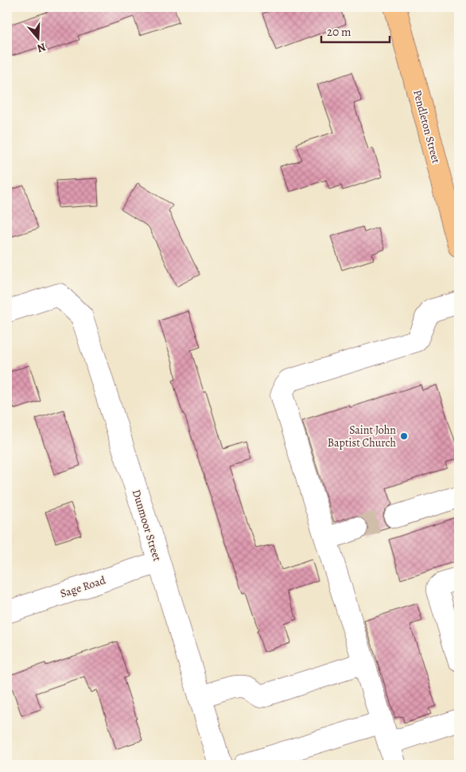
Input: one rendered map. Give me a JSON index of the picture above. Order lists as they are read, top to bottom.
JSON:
{
  "streets": {
    "main road": ["Pendleton Street"],
    "street": ["Dunmoor Street", "Sage Road"]
  },
  "crossings": [
    ["Dunmoor Street", "Sage Road"]
  ],
  "places": ["Saint John Baptist Church"],
  "scale_bar": "20 m",
  "north": "bottom"
}
